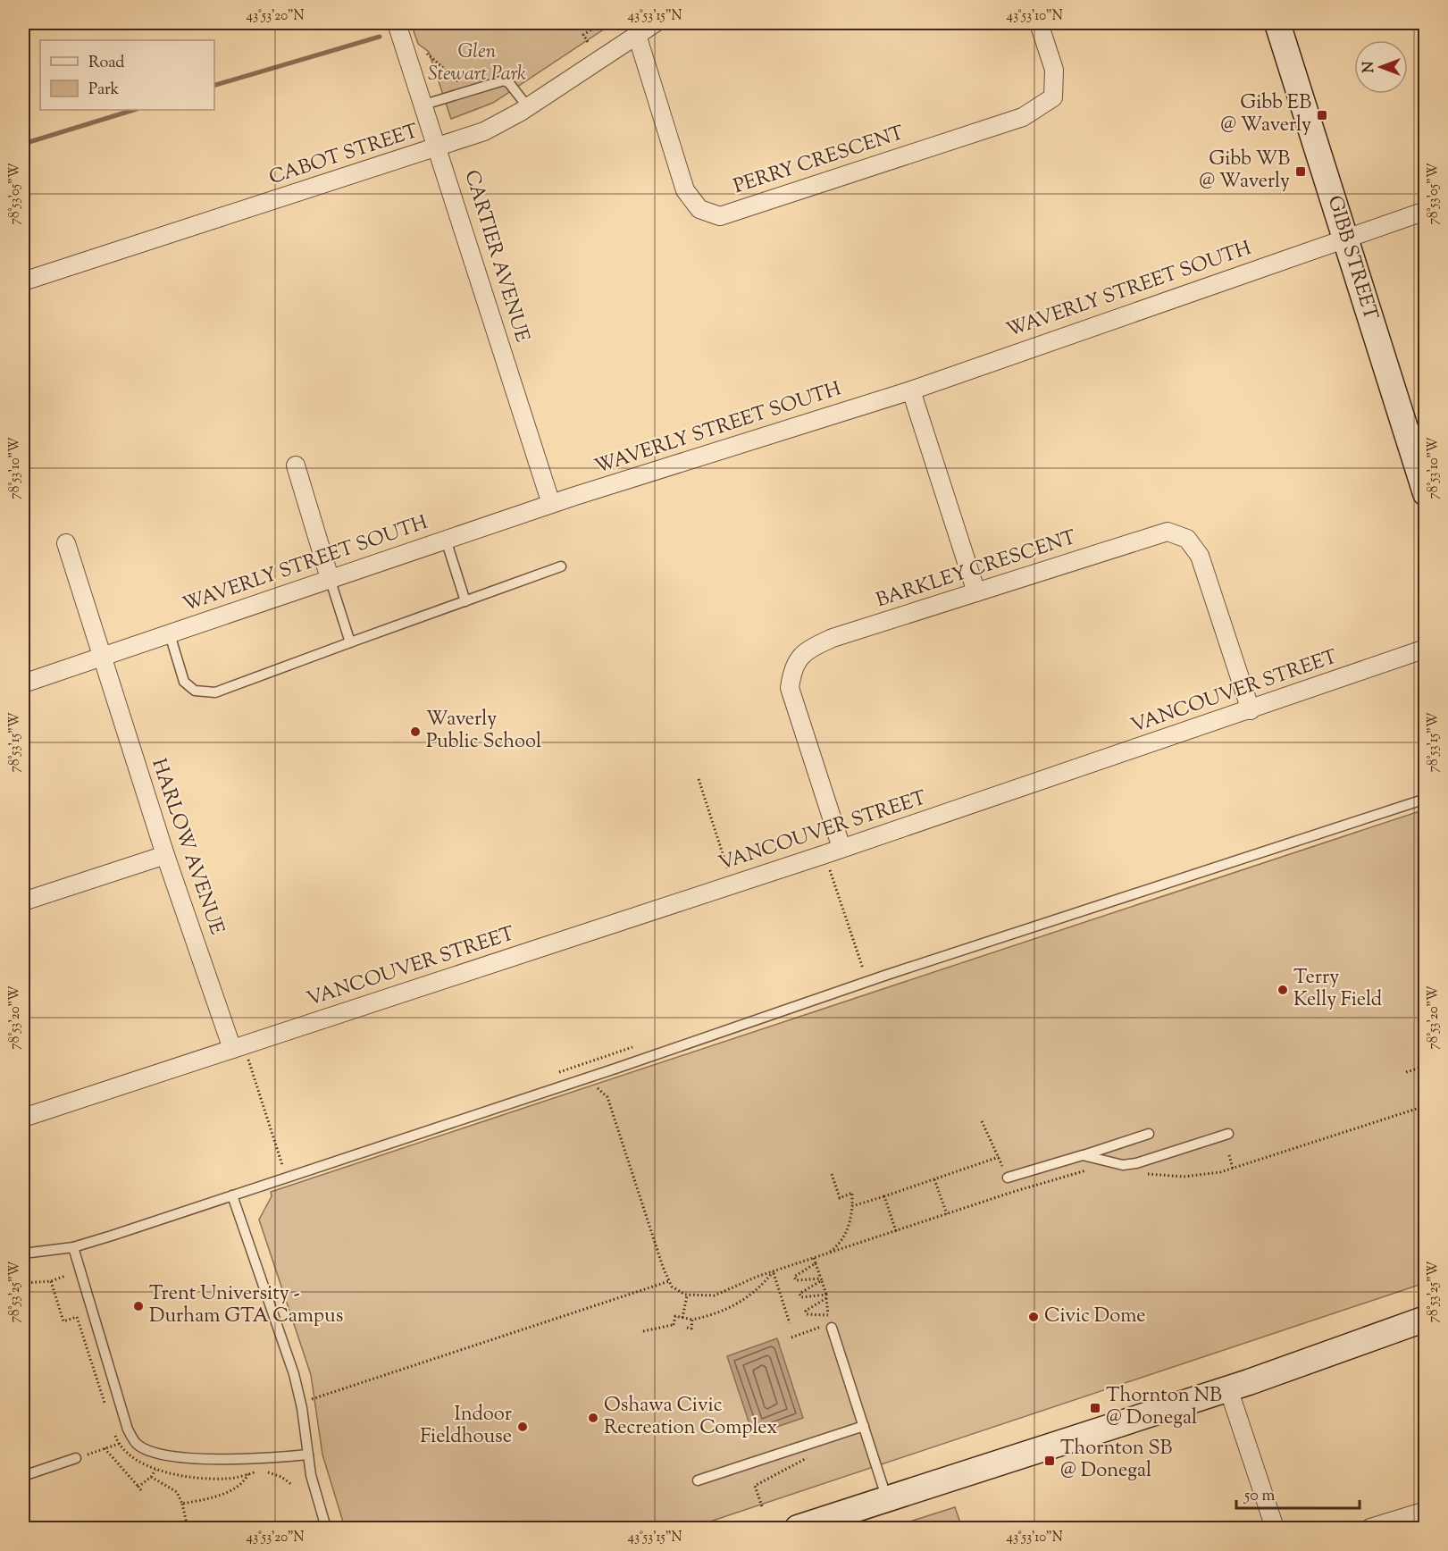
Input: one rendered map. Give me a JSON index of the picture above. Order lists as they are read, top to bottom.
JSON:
{
  "streets": {
    "main road": ["GIBB STREET"],
    "street": [
      "CABOT STREET",
      "PERRY CRESCENT",
      "CARTIER AVENUE",
      "WAVERLY STREET SOUTH",
      "BARKLEY CRESCENT",
      "VANCOUVER STREET",
      "HARLOW AVENUE"
    ]
  },
  "crossings": [
    ["CABOT STREET", "PERRY CRESCENT"],
    ["CABOT STREET", "CARTIER AVENUE"],
    ["CARTIER AVENUE", "WAVERLY STREET SOUTH"],
    ["GIBB STREET", "WAVERLY STREET SOUTH"],
    ["WAVERLY STREET SOUTH", "HARLOW AVENUE"],
    ["BARKLEY CRESCENT", "VANCOUVER STREET"],
    ["VANCOUVER STREET", "HARLOW AVENUE"]
  ],
  "parks": ["Glen Stewart Park"],
  "places": {
    "transit": [
      "Gibb EB @ Waverly",
      "Gibb WB @ Waverly",
      "Thornton NB @ Donegal",
      "Thornton SB @ Donegal"
    ],
    "other": [
      "Waverly Public School",
      "Terry Kelly Field",
      "Trent University - Durham GTA Campus",
      "Civic Dome",
      "Oshawa Civic Recreation Complex",
      "Indoor Fieldhouse"
    ]
  },
  "legend": ["Road", "Park"],
  "scale_bar": "50 m",
  "north": "left",
  "coordinates": [
    "43°53'20\"N",
    "43°53'15\"N",
    "43°53'10\"N",
    "78°53'05\"W",
    "78°53'10\"W",
    "78°53'15\"W",
    "78°53'20\"W",
    "78°53'25\"W"
  ]
}
